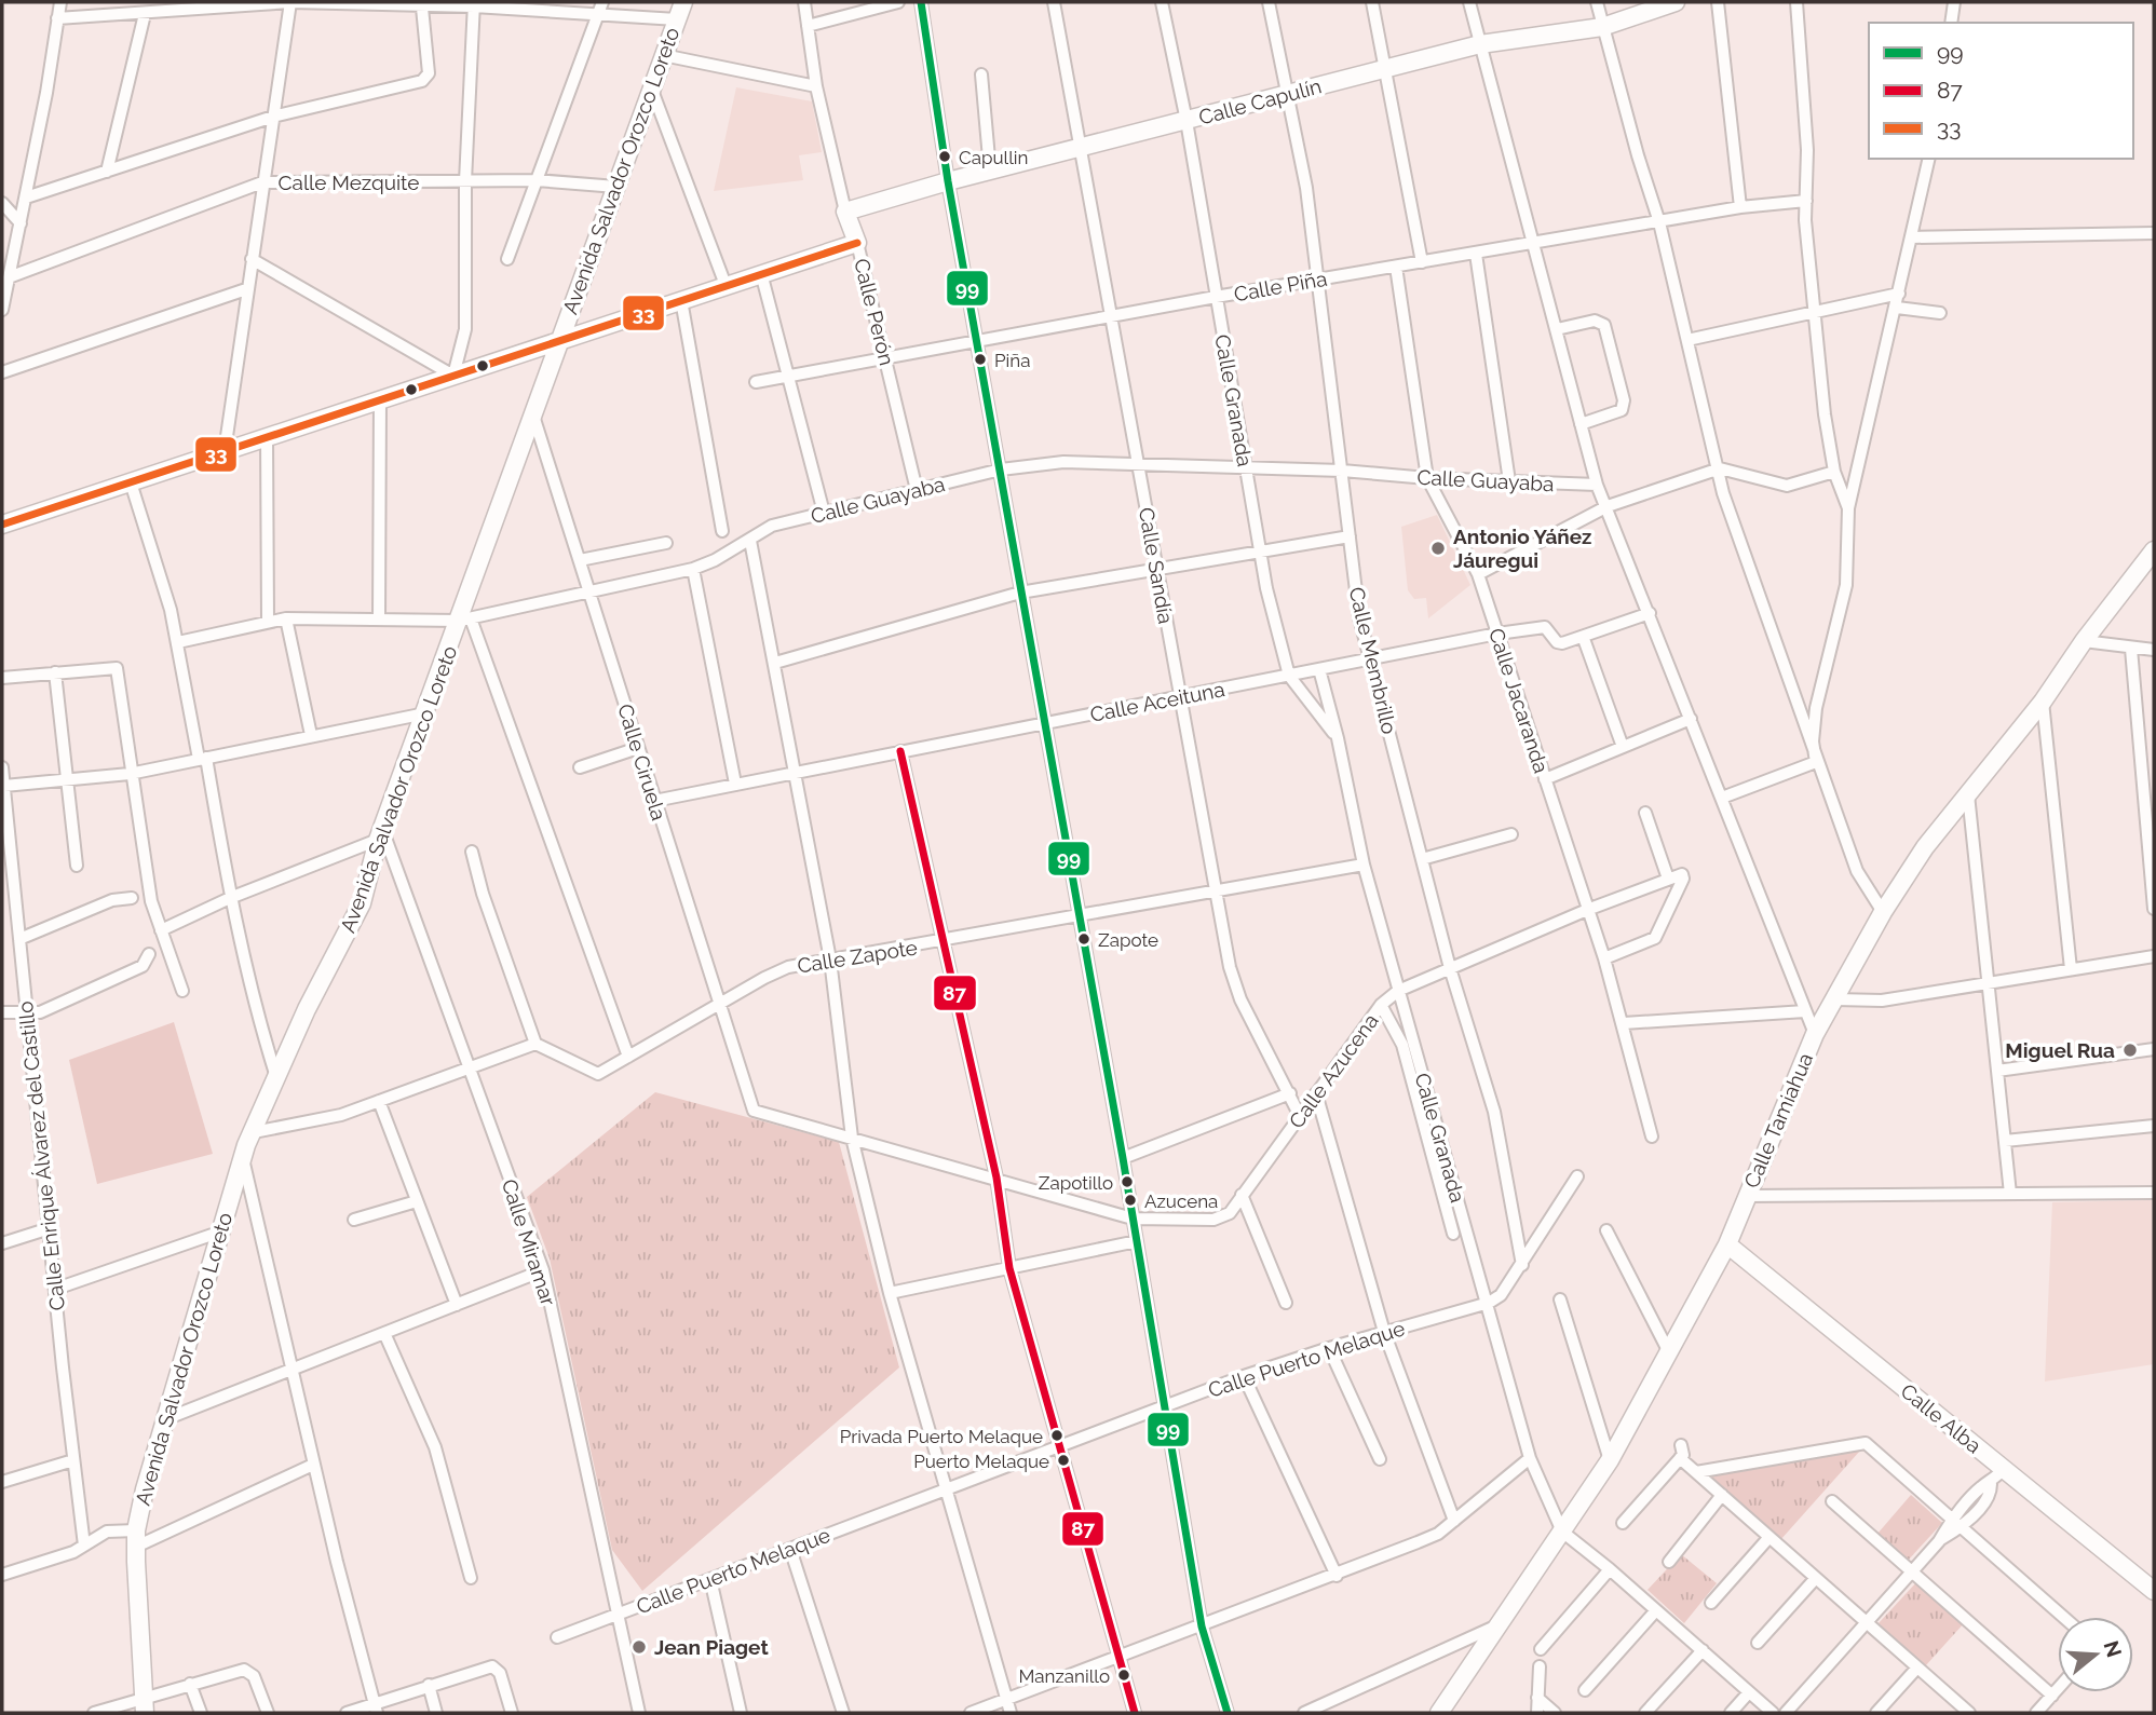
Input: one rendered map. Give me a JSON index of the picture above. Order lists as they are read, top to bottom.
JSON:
{
  "streets": {
    "street": [
      "Calle Capulín",
      "Avenida Salvador Orozco Loreto",
      "Calle Mezquite",
      "Calle Piña",
      "Calle Perón",
      "Calle Granada",
      "Calle Guayaba",
      "Calle Sandía",
      "Calle Membrillo",
      "Calle Jacaranda",
      "Calle Aceituna",
      "Calle Ciruela",
      "Calle Zapote",
      "Calle Azucena",
      "Calle Tamiahua",
      "Calle Enrique Álvarez del Castillo",
      "Calle Miramar",
      "Calle Puerto Melaque",
      "Calle Alba"
    ]
  },
  "crossings": [
    ["Calle Capulín", "Calle Perón"],
    ["Calle Capulín", "Calle Granada"],
    ["Calle Capulín", "Calle Sandía"],
    ["Calle Capulín", "Calle Membrillo"],
    ["Avenida Salvador Orozco Loreto", "Calle Mezquite"],
    ["Avenida Salvador Orozco Loreto", "Calle Guayaba"],
    ["Avenida Salvador Orozco Loreto", "Calle Ciruela"],
    ["Avenida Salvador Orozco Loreto", "Calle Miramar"],
    ["Calle Piña", "Calle Perón"],
    ["Calle Piña", "Calle Granada"],
    ["Calle Piña", "Calle Sandía"],
    ["Calle Piña", "Calle Membrillo"],
    ["Calle Piña", "Calle Jacaranda"],
    ["Calle Perón", "Calle Guayaba"],
    ["Calle Granada", "Calle Guayaba"],
    ["Calle Granada", "Calle Aceituna"],
    ["Calle Granada", "Calle Zapote"],
    ["Calle Granada", "Calle Azucena"],
    ["Calle Granada", "Calle Tamiahua"],
    ["Calle Granada", "Calle Puerto Melaque"],
    ["Calle Guayaba", "Calle Sandía"],
    ["Calle Guayaba", "Calle Membrillo"],
    ["Calle Guayaba", "Calle Jacaranda"],
    ["Calle Guayaba", "Calle Ciruela"],
    ["Calle Sandía", "Calle Aceituna"],
    ["Calle Sandía", "Calle Zapote"],
    ["Calle Sandía", "Calle Azucena"],
    ["Calle Membrillo", "Calle Aceituna"],
    ["Calle Membrillo", "Calle Azucena"],
    ["Calle Jacaranda", "Calle Aceituna"],
    ["Calle Jacaranda", "Calle Azucena"],
    ["Calle Aceituna", "Calle Ciruela"],
    ["Calle Ciruela", "Calle Zapote"],
    ["Calle Ciruela", "Calle Azucena"],
    ["Calle Tamiahua", "Calle Alba"],
    ["Calle Miramar", "Calle Puerto Melaque"]
  ],
  "places": [
    "Capullin",
    "Piña",
    "Antonio Yáñez Jáuregui",
    "Zapote",
    "Miguel Rua",
    "Zapotillo",
    "Azucena",
    "Privada Puerto Melaque",
    "Puerto Melaque",
    "Jean Piaget",
    "Manzanillo"
  ],
  "lines": ["transit line 99", "transit line 33", "transit line 87"],
  "legend": ["99", "87", "33"],
  "north": "right"
}
